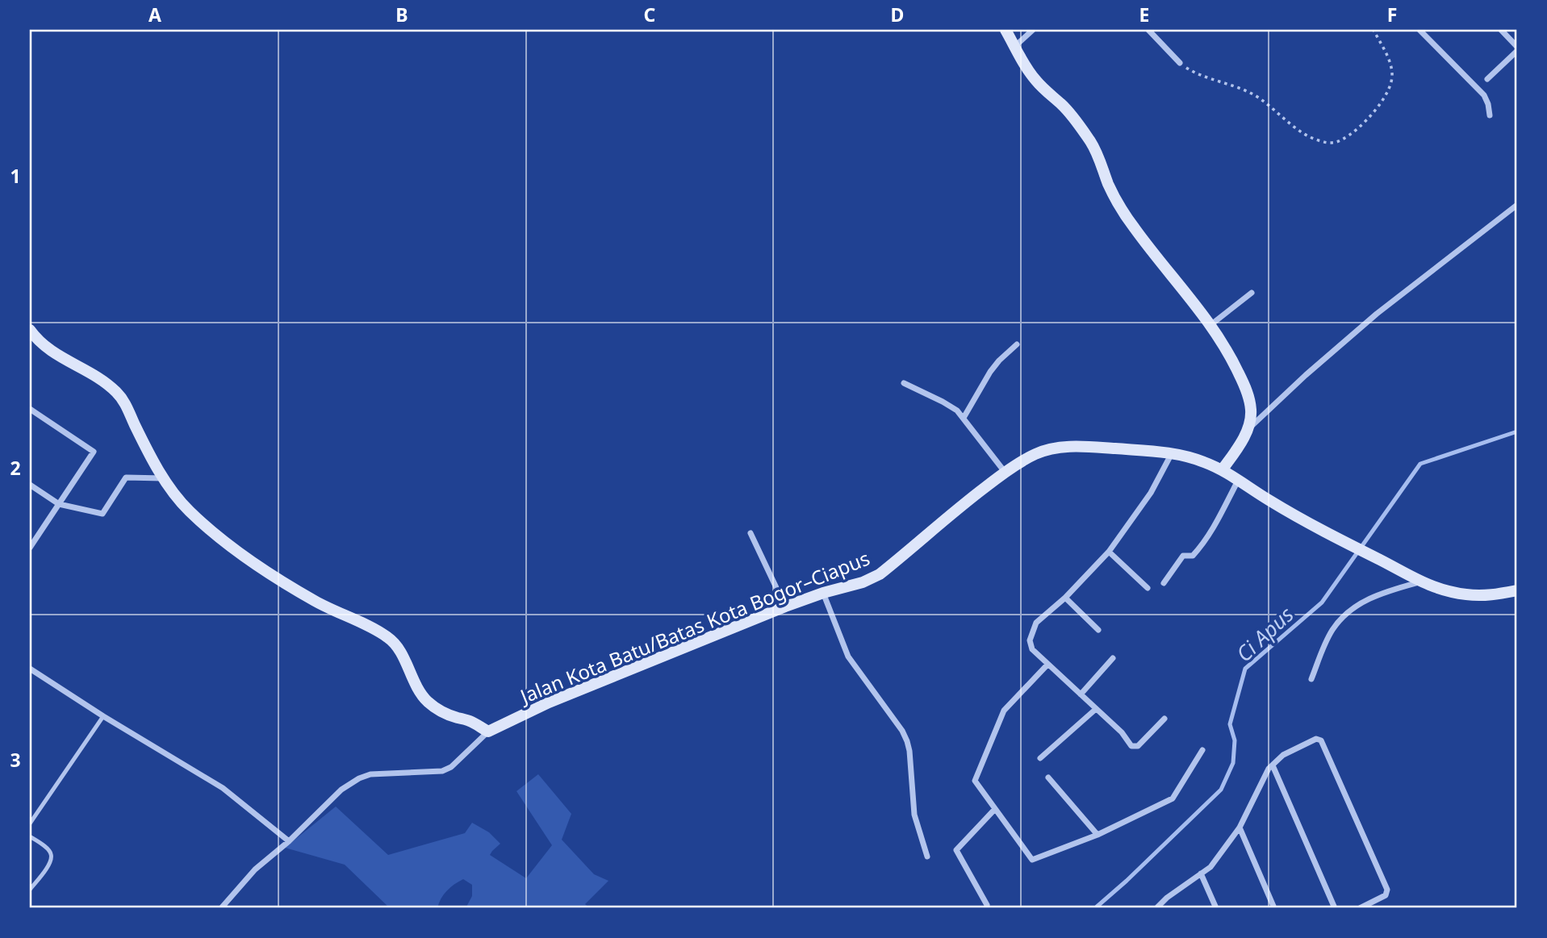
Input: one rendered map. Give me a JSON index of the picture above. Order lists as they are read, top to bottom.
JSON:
{
  "streets": {
    "main road": ["Jalan Kota Batu/Batas Kota Bogor–Ciapus"]
  },
  "water": ["Ci Apus"],
  "grid": {
    "columns": [
      "A",
      "B",
      "C",
      "D",
      "E",
      "F"
    ],
    "rows": ["1", "2", "3"]
  }
}
